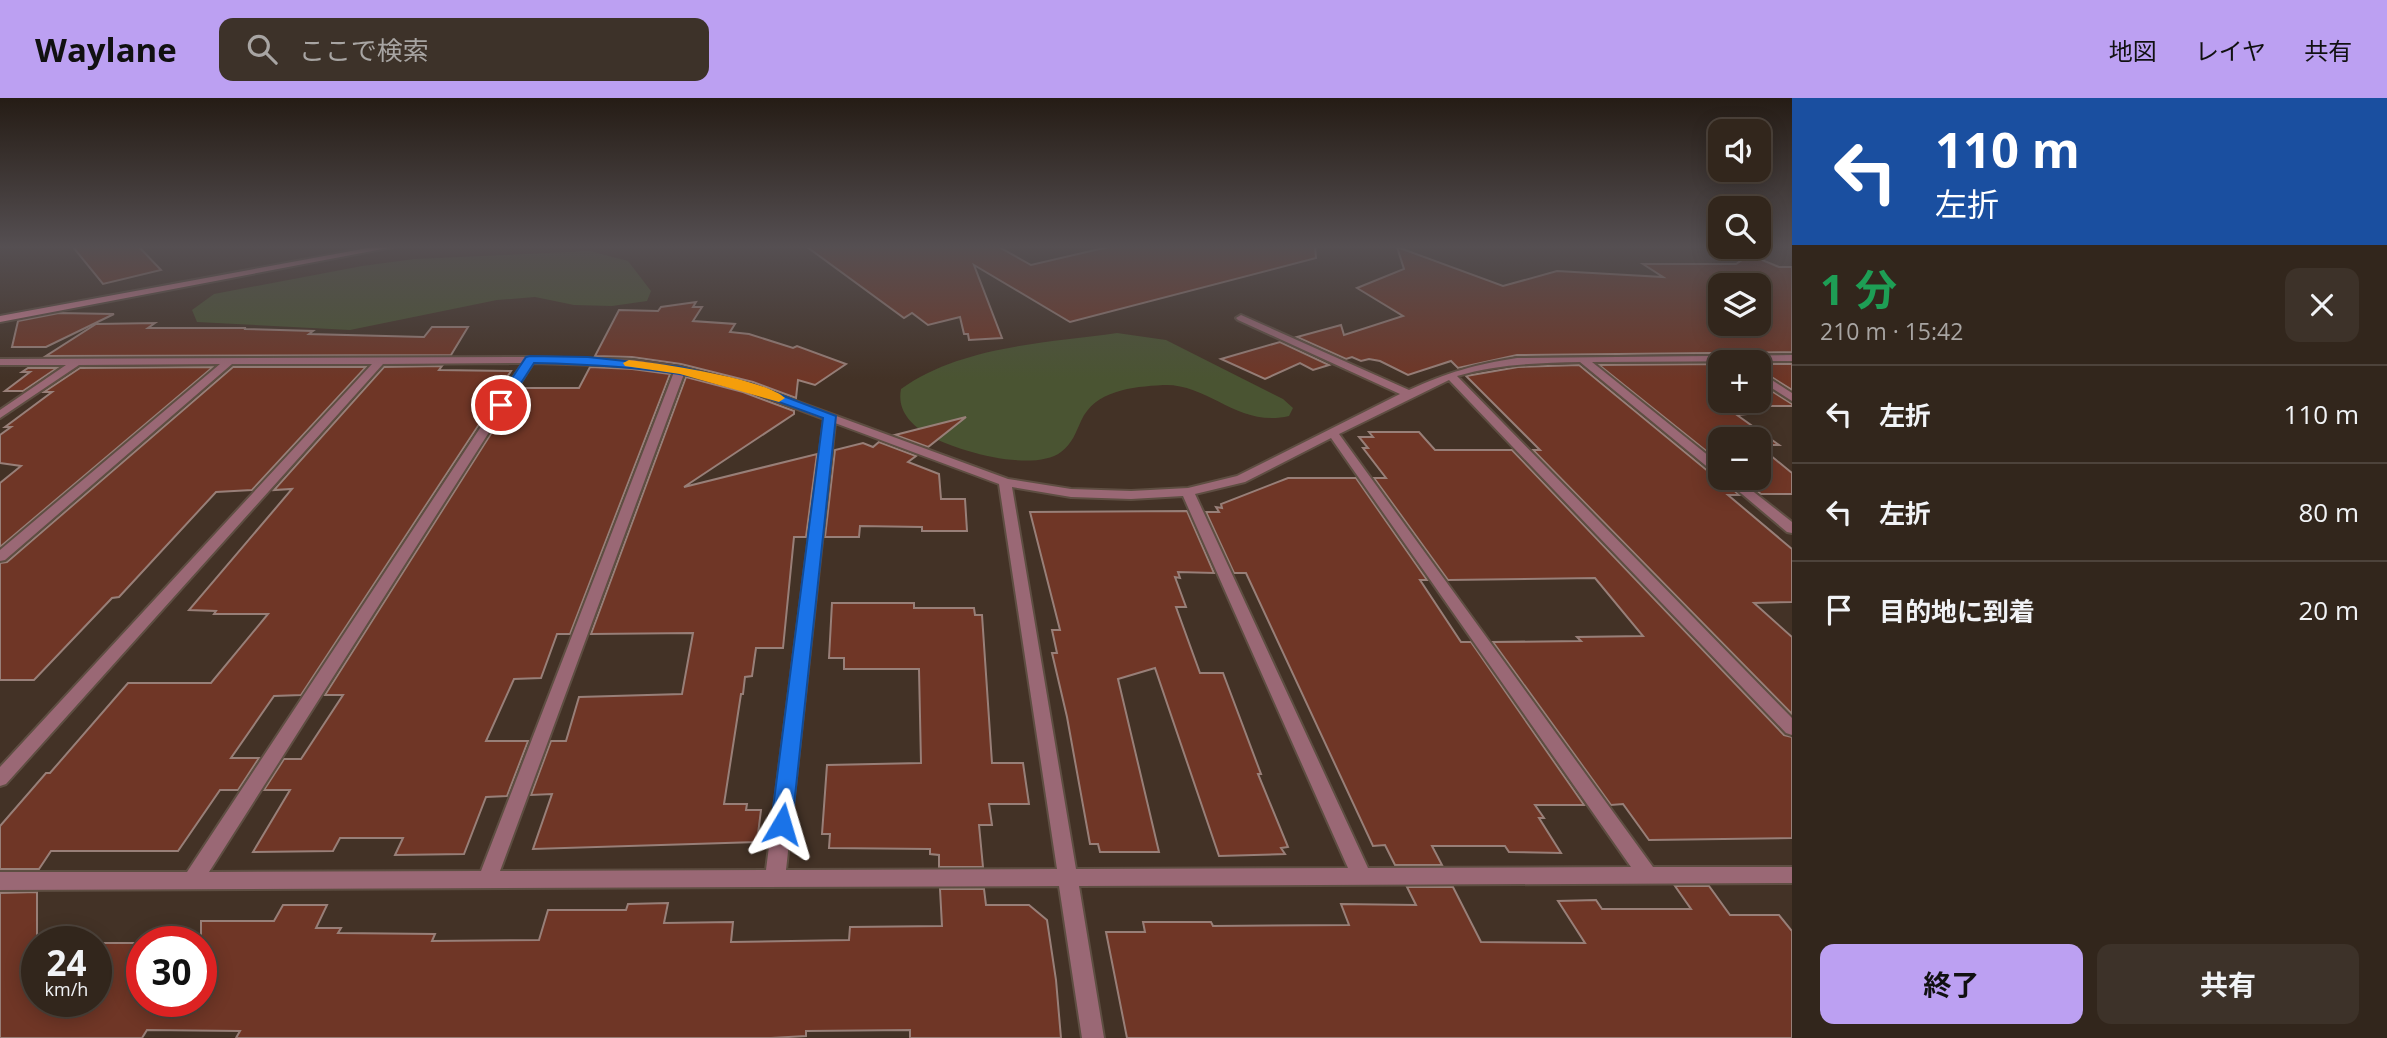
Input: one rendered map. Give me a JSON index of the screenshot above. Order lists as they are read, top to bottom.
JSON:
{
  "page": {
    "header": "Waylane",
    "search": "ここで検索",
    "nav": ["地図", "レイヤ", "共有"],
    "turn": ["110 m", "左折"],
    "map_buttons": ["+", "−"],
    "heading": ["1 分", "210 m · 15:42"],
    "list": [
      {
        "name": "左折",
        "value": "110 m"
      },
      {
        "name": "左折",
        "value": "80 m"
      },
      {
        "name": "目的地に到着",
        "value": "20 m"
      }
    ],
    "speed": "24 km/h",
    "limit": "30",
    "buttons": ["終了", "共有"]
  }
}
